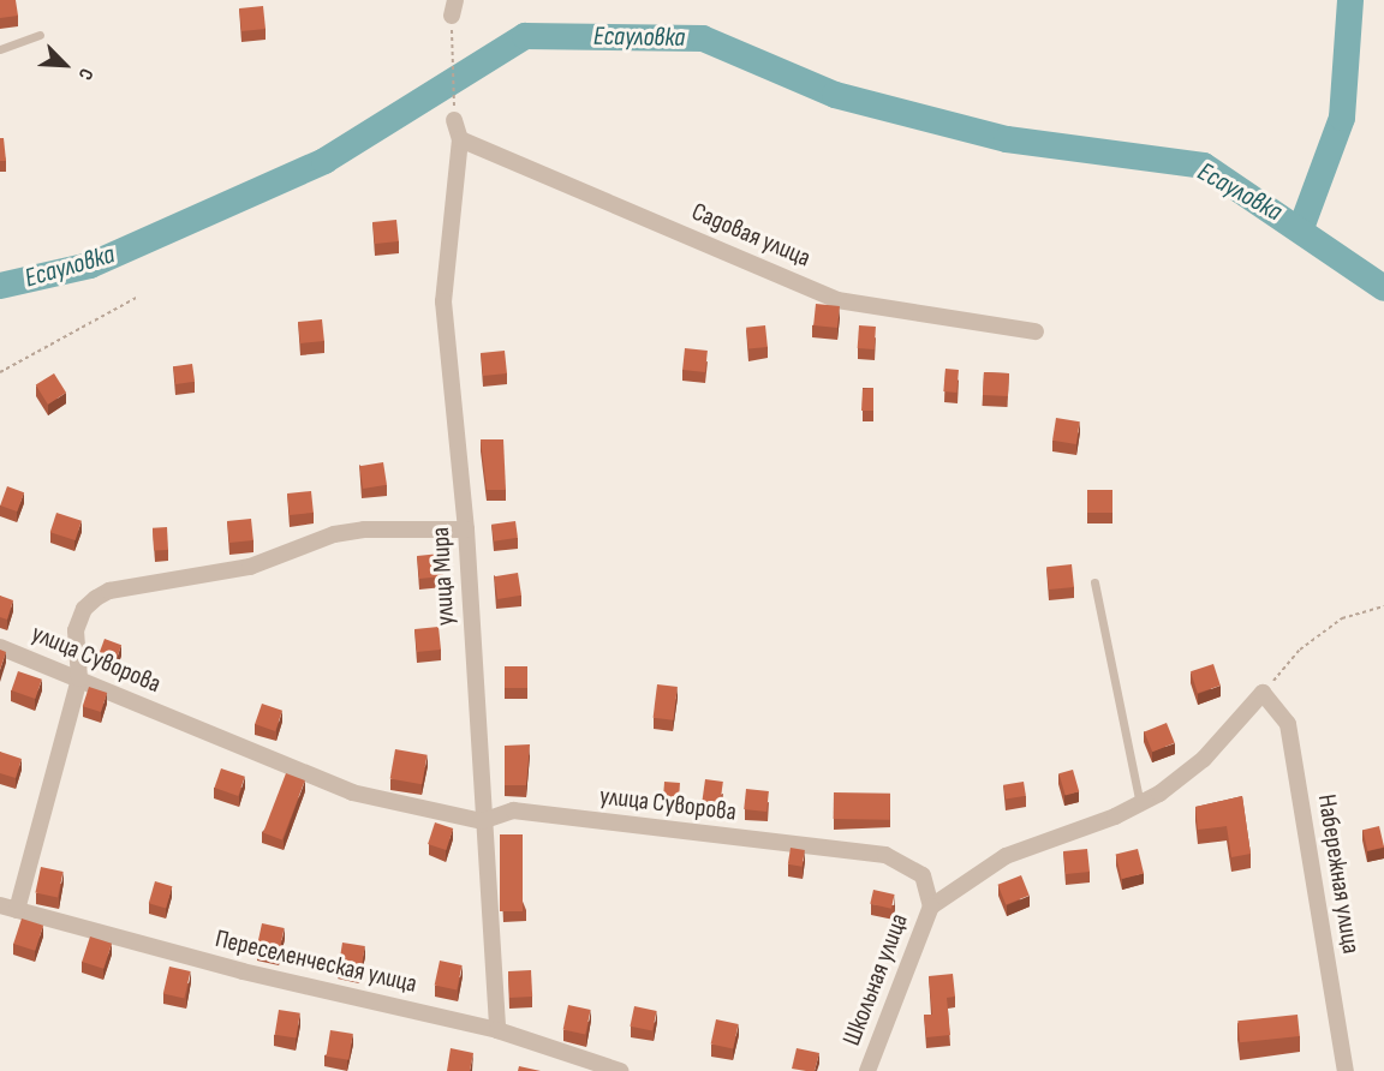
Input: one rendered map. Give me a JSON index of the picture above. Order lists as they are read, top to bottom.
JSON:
{
  "streets": {
    "street": [
      "Садовая улица",
      "улица Мира",
      "улица Суворова",
      "Набережная улица",
      "Переселенческая улица",
      "Школьная улица"
    ]
  },
  "crossings": [
    ["Садовая улица", "улица Мира"],
    ["улица Мира", "улица Суворова"],
    ["улица Мира", "Переселенческая улица"],
    ["улица Суворова", "Школьная улица"]
  ],
  "water": ["Есауловка"],
  "north": "bottom right"
}
